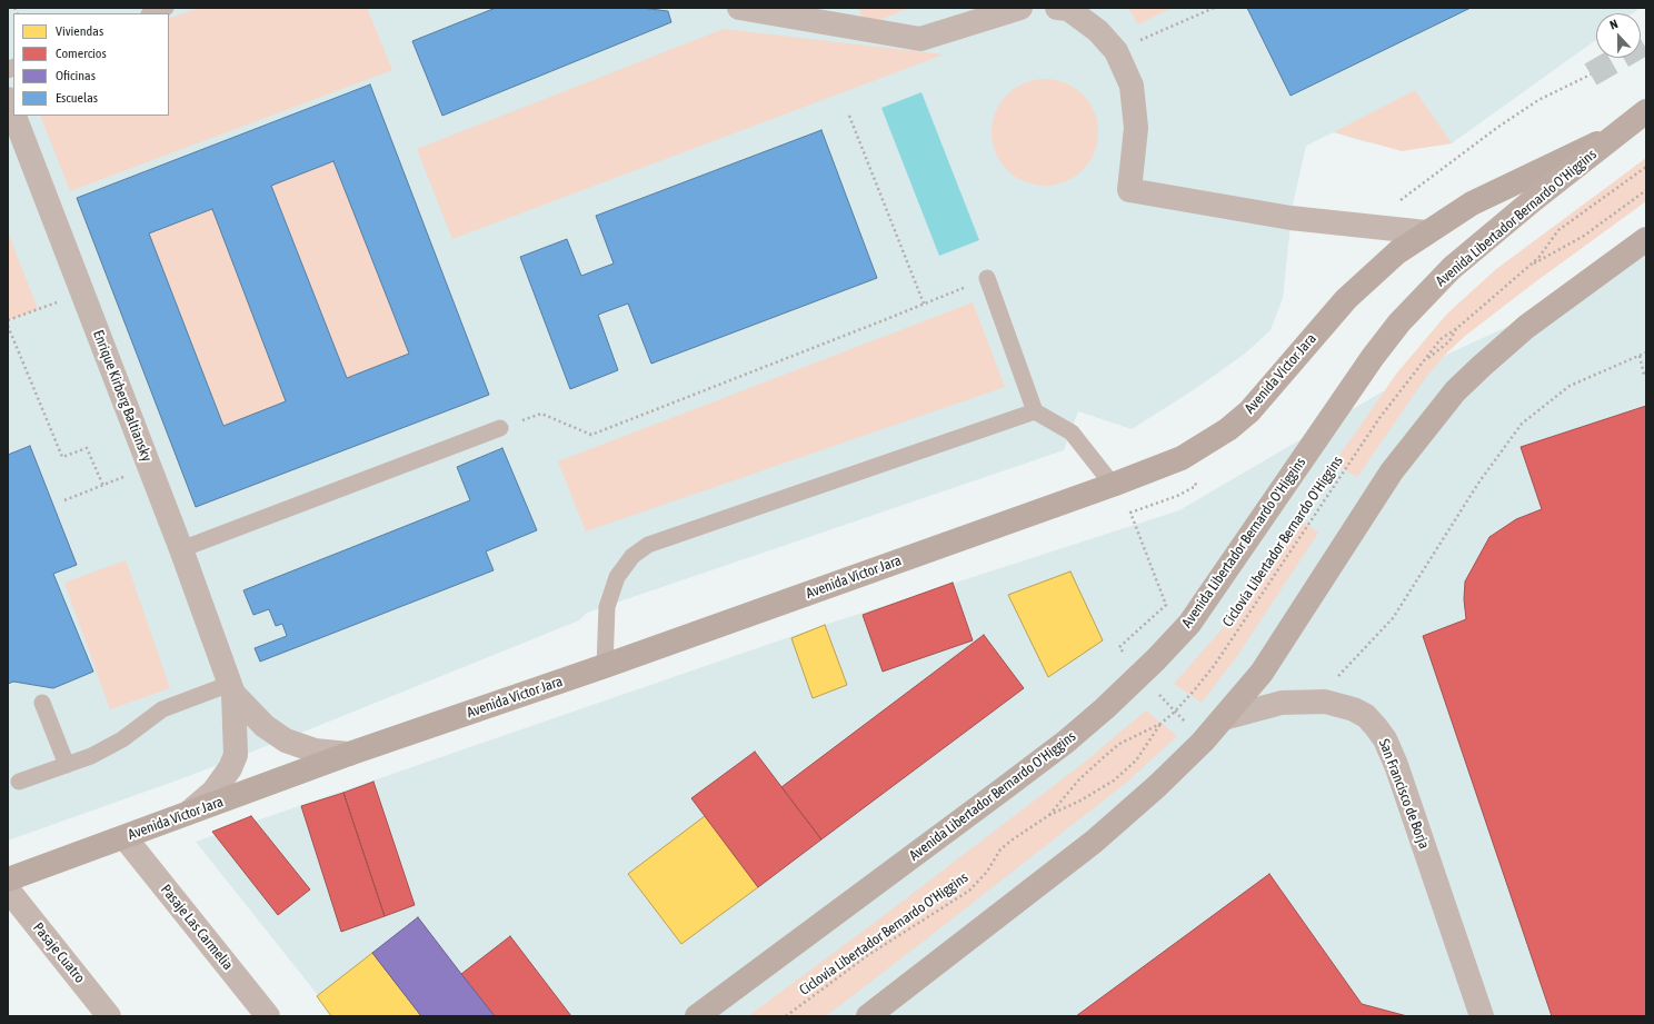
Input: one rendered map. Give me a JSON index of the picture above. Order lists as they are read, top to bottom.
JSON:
{
  "streets": {
    "main road": ["Avenida Libertador Bernardo O'Higgins", "Avenida Víctor Jara"],
    "street": [
      "Enrique Kirberg Baltiansky",
      "San Francisco de Borja",
      "Pasaje Las Carmelia",
      "Pasaje Cuatro"
    ],
    "path": ["Ciclovía Libertador Bernardo O'Higgins"]
  },
  "crossings": [
    ["Avenida Libertador Bernardo O'Higgins", "Avenida Víctor Jara"],
    ["Avenida Víctor Jara", "Enrique Kirberg Baltiansky"],
    ["Avenida Víctor Jara", "Pasaje Las Carmelia"]
  ],
  "legend": [
    "Viviendas",
    "Comercios",
    "Oficinas",
    "Escuelas"
  ],
  "north": "top"
}
